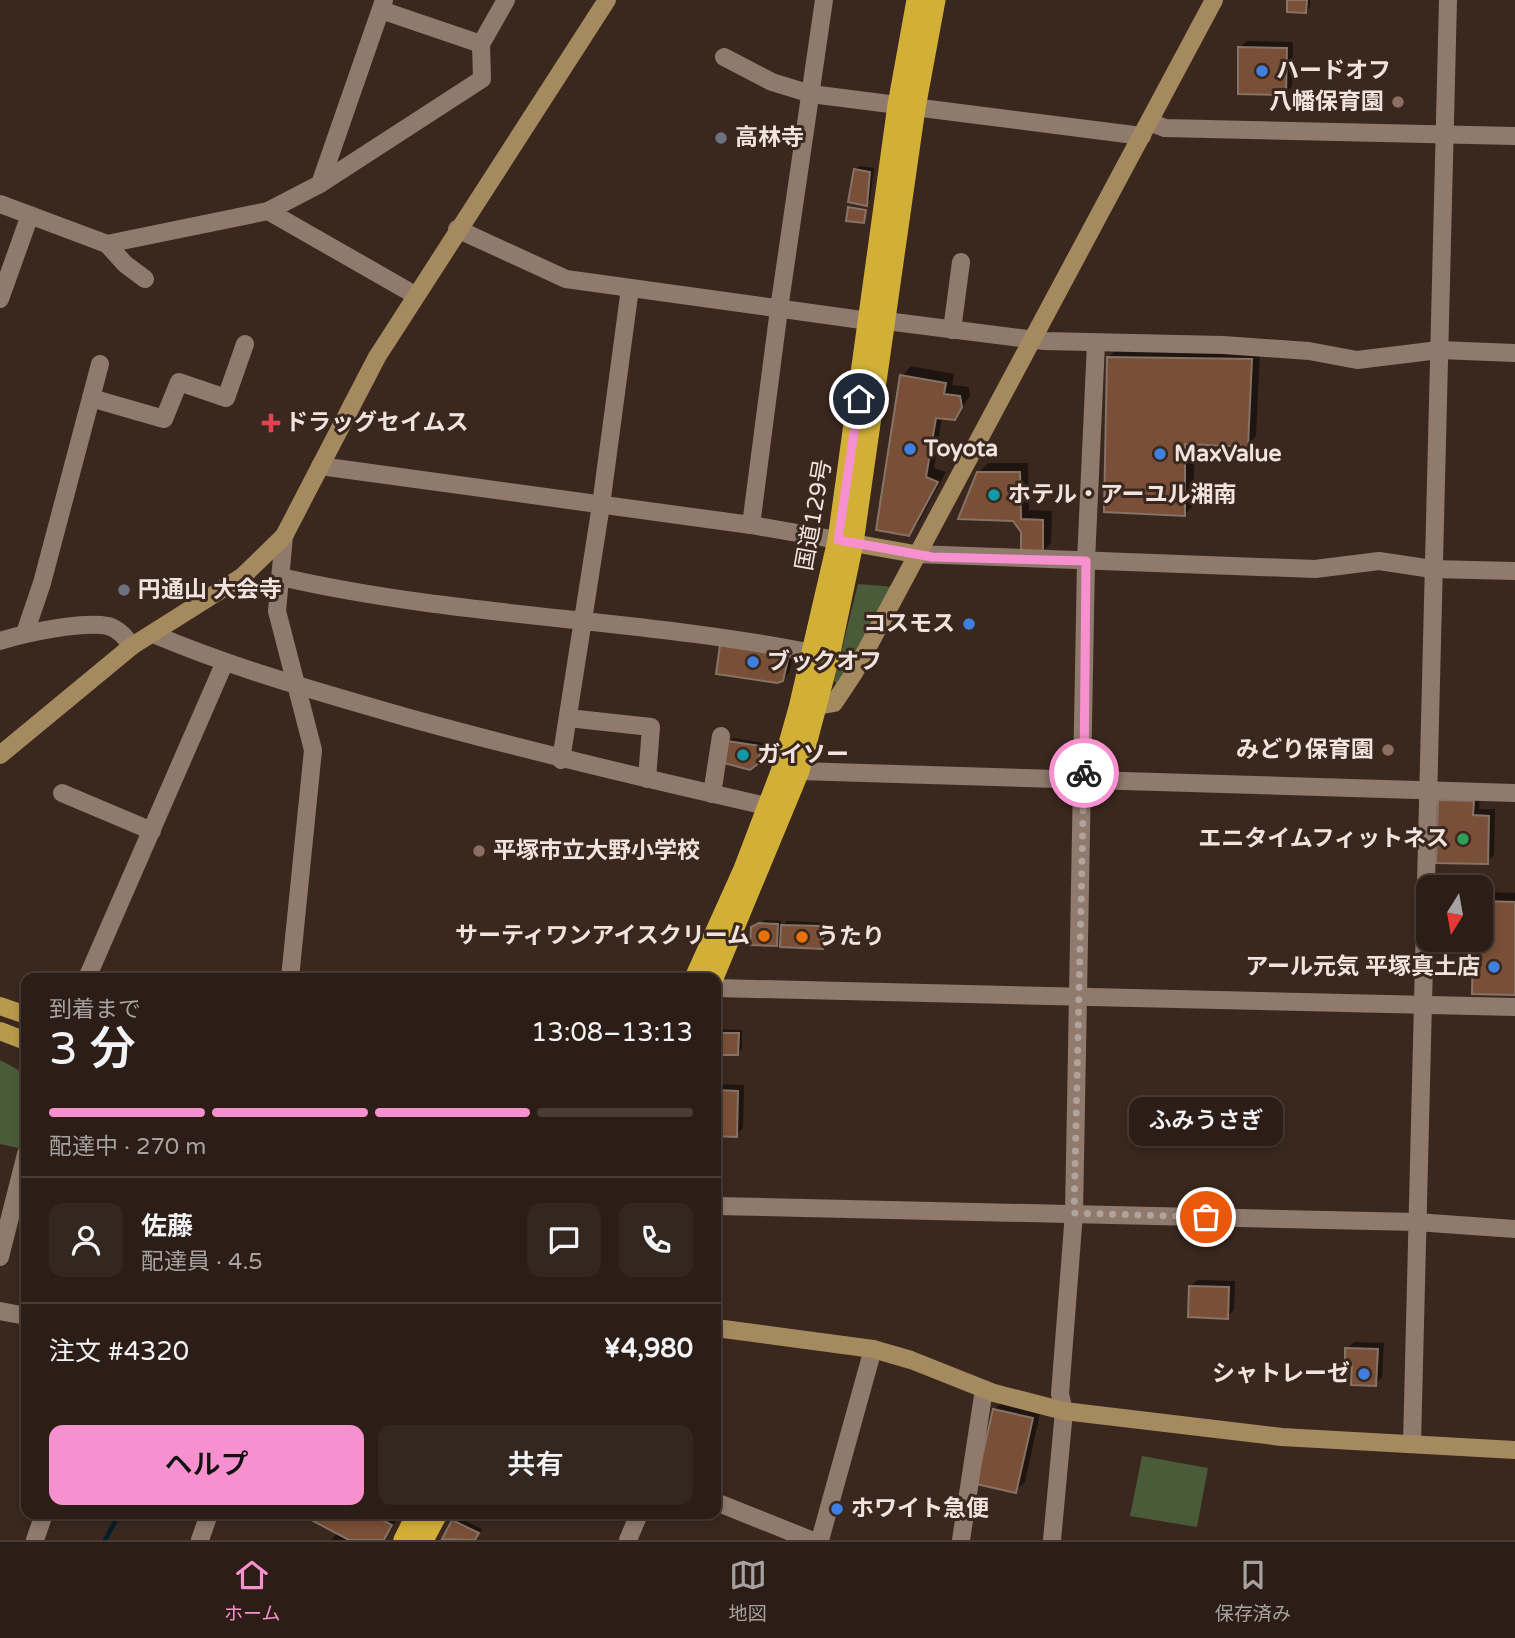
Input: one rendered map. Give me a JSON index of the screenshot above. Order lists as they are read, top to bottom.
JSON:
{
  "streets": {
    "highway": ["国道129号"]
  },
  "places": {
    "other": [
      "ハードオフ",
      "八幡保育園",
      "高林寺",
      "Toyota",
      "MaxValue",
      "ホテル・アーユル湘南",
      "円通山 大会寺",
      "コスモス",
      "ブックオフ",
      "みどり保育園",
      "ガイソー",
      "エニタイムフィットネス",
      "平塚市立大野小学校",
      "サーティワンアイスクリーム",
      "うたり",
      "アール元気 平塚真土店",
      "ふみうさぎ",
      "シャトレーゼ",
      "ホワイト急便"
    ],
    "health": ["ドラッグセイムス"]
  },
  "north": "bottom",
  "page": {
    "heading": ["3 分", "到着まで", "13:08–13:13"],
    "panel": [
      "佐藤",
      "配達員 · 4.5",
      "注文 #4320",
      "¥4,980"
    ],
    "bar": "配達中 · 270 m",
    "bubble": "ふみうさぎ",
    "buttons": ["ヘルプ", "共有"],
    "tabs": ["ホーム", "地図", "保存済み"]
  }
}
